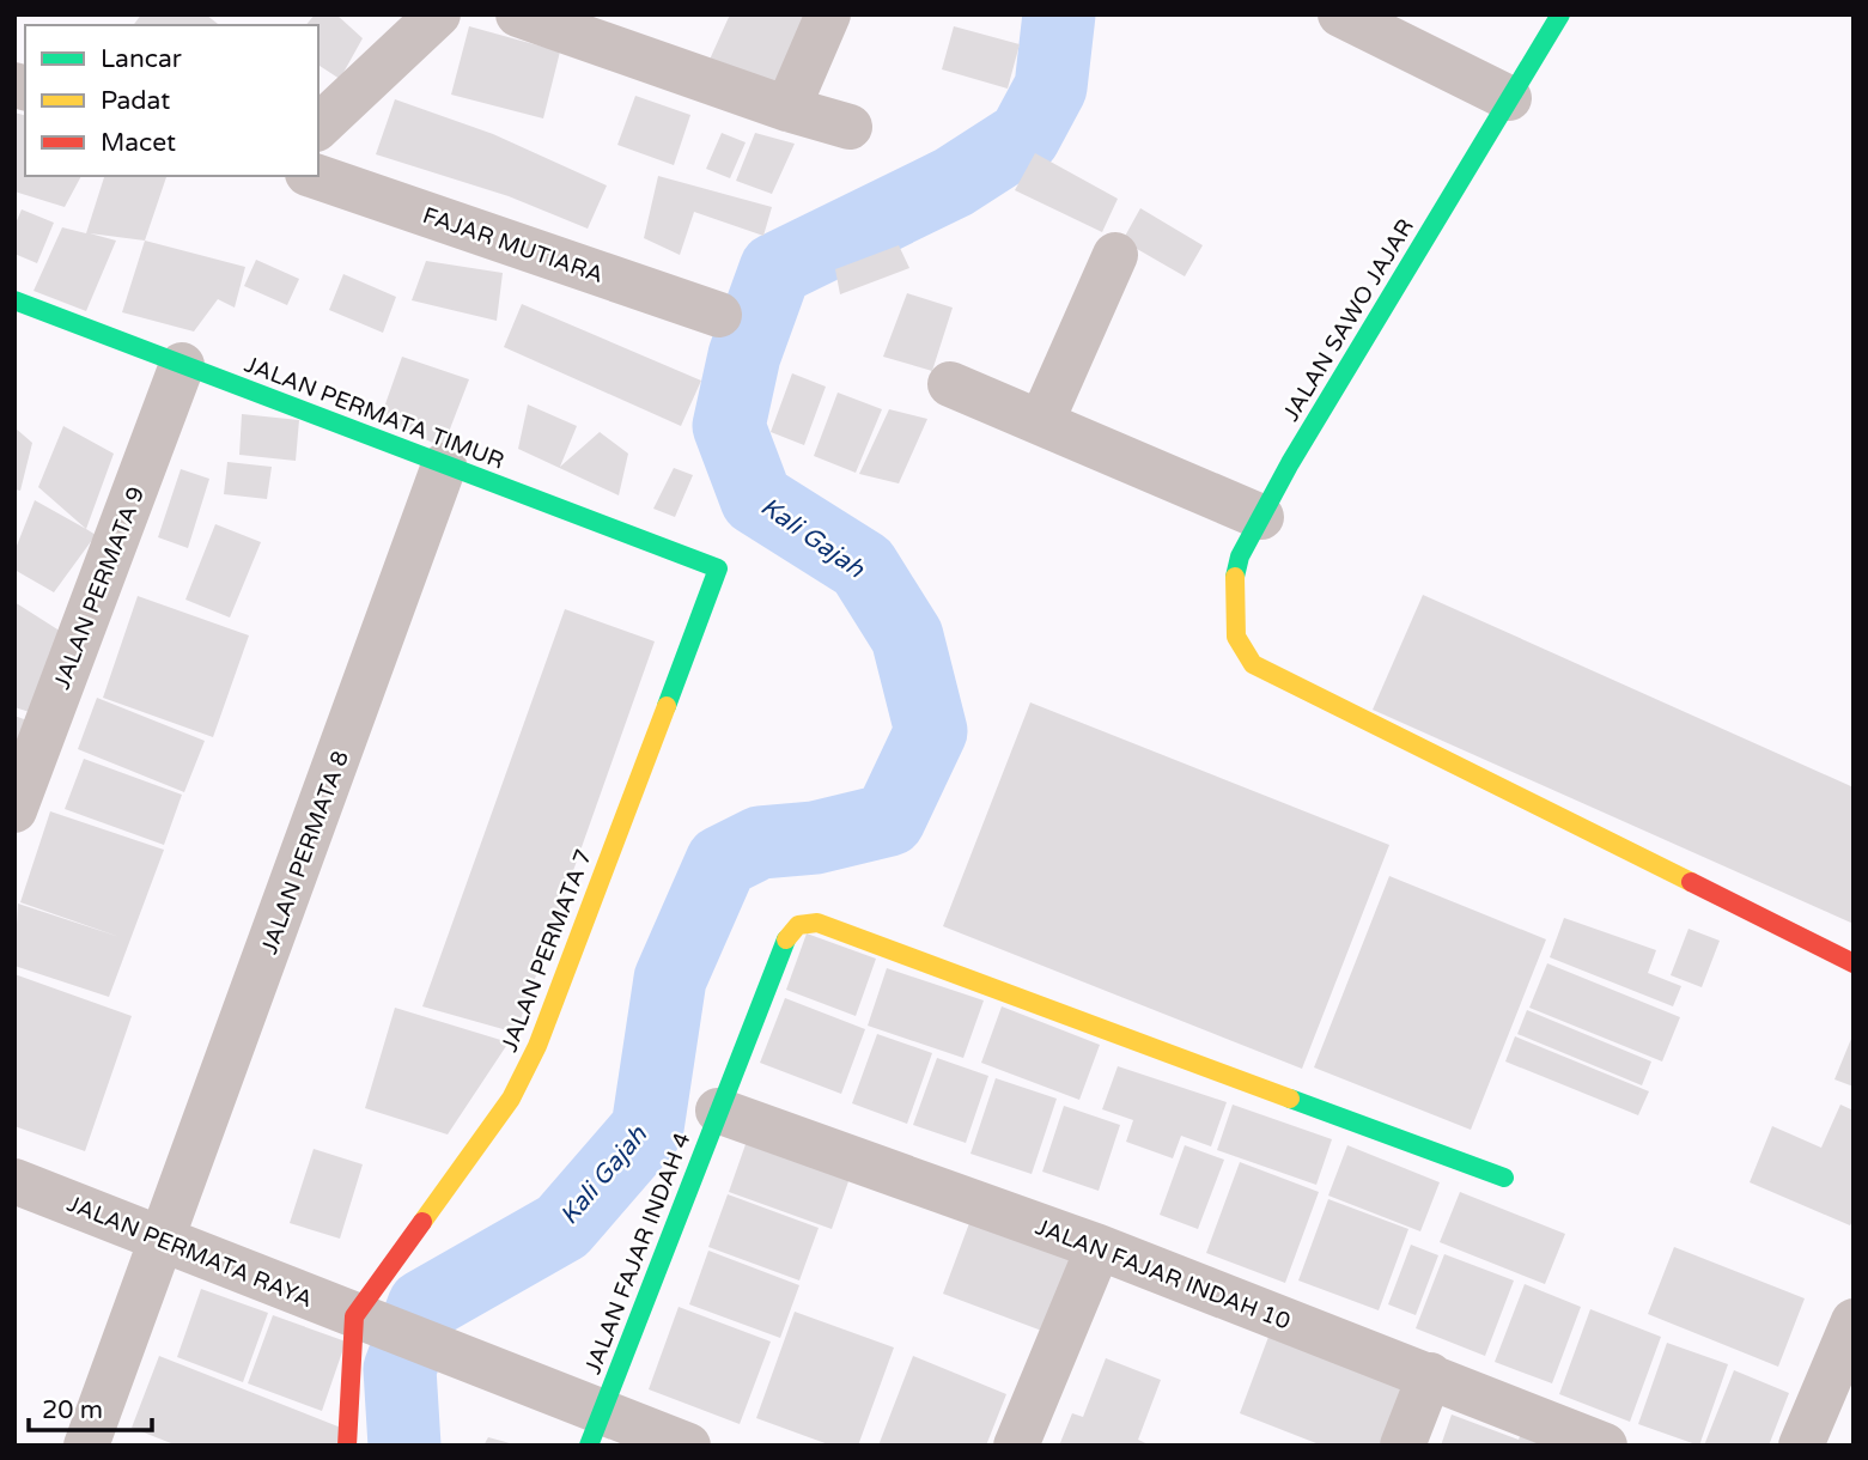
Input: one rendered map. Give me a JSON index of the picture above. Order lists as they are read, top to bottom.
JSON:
{
  "streets": {
    "street": [
      "FAJAR MUTIARA",
      "JALAN SAWO JAJAR",
      "JALAN PERMATA TIMUR",
      "JALAN PERMATA 9",
      "JALAN PERMATA 8",
      "JALAN PERMATA 7",
      "JALAN PERMATA RAYA",
      "JALAN FAJAR INDAH 4",
      "JALAN FAJAR INDAH 10"
    ]
  },
  "crossings": [
    ["JALAN PERMATA TIMUR", "JALAN PERMATA 9"],
    ["JALAN PERMATA TIMUR", "JALAN PERMATA 8"],
    ["JALAN PERMATA TIMUR", "JALAN PERMATA 7"],
    ["JALAN PERMATA 8", "JALAN PERMATA RAYA"],
    ["JALAN PERMATA 7", "JALAN PERMATA RAYA"],
    ["JALAN PERMATA RAYA", "JALAN FAJAR INDAH 4"],
    ["JALAN FAJAR INDAH 4", "JALAN FAJAR INDAH 10"]
  ],
  "water": ["Kali Gajah"],
  "legend": ["Lancar", "Padat", "Macet"],
  "scale_bar": "20 m"
}
